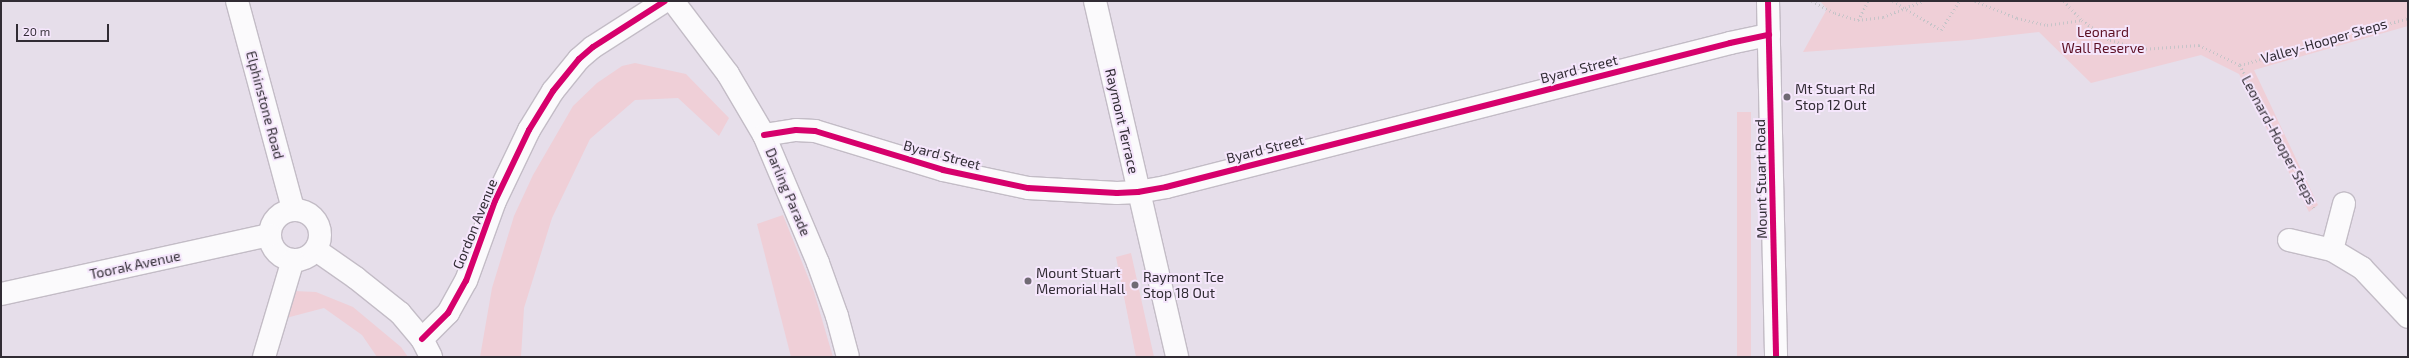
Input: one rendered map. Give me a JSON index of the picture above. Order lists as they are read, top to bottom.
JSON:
{
  "streets": {
    "street": [
      "Byard Street",
      "Elphinstone Road",
      "Raymont Terrace",
      "Mount Stuart Road",
      "Darling Parade",
      "Gordon Avenue",
      "Toorak Avenue"
    ],
    "path": ["Valley-Hooper Steps", "Leonard-Hooper Steps"]
  },
  "crossings": [
    ["Valley-Hooper Steps", "Leonard-Hooper Steps"],
    ["Byard Street", "Raymont Terrace"],
    ["Byard Street", "Mount Stuart Road"],
    ["Byard Street", "Darling Parade"],
    ["Elphinstone Road", "Gordon Avenue"],
    ["Elphinstone Road", "Toorak Avenue"],
    ["Gordon Avenue", "Toorak Avenue"]
  ],
  "parks": ["Leonard Wall Reserve"],
  "places": ["Mt Stuart Rd Stop 12 Out", "Mount Stuart Memorial Hall", "Raymont Tce Stop 18 Out"],
  "scale_bar": "20 m"
}
